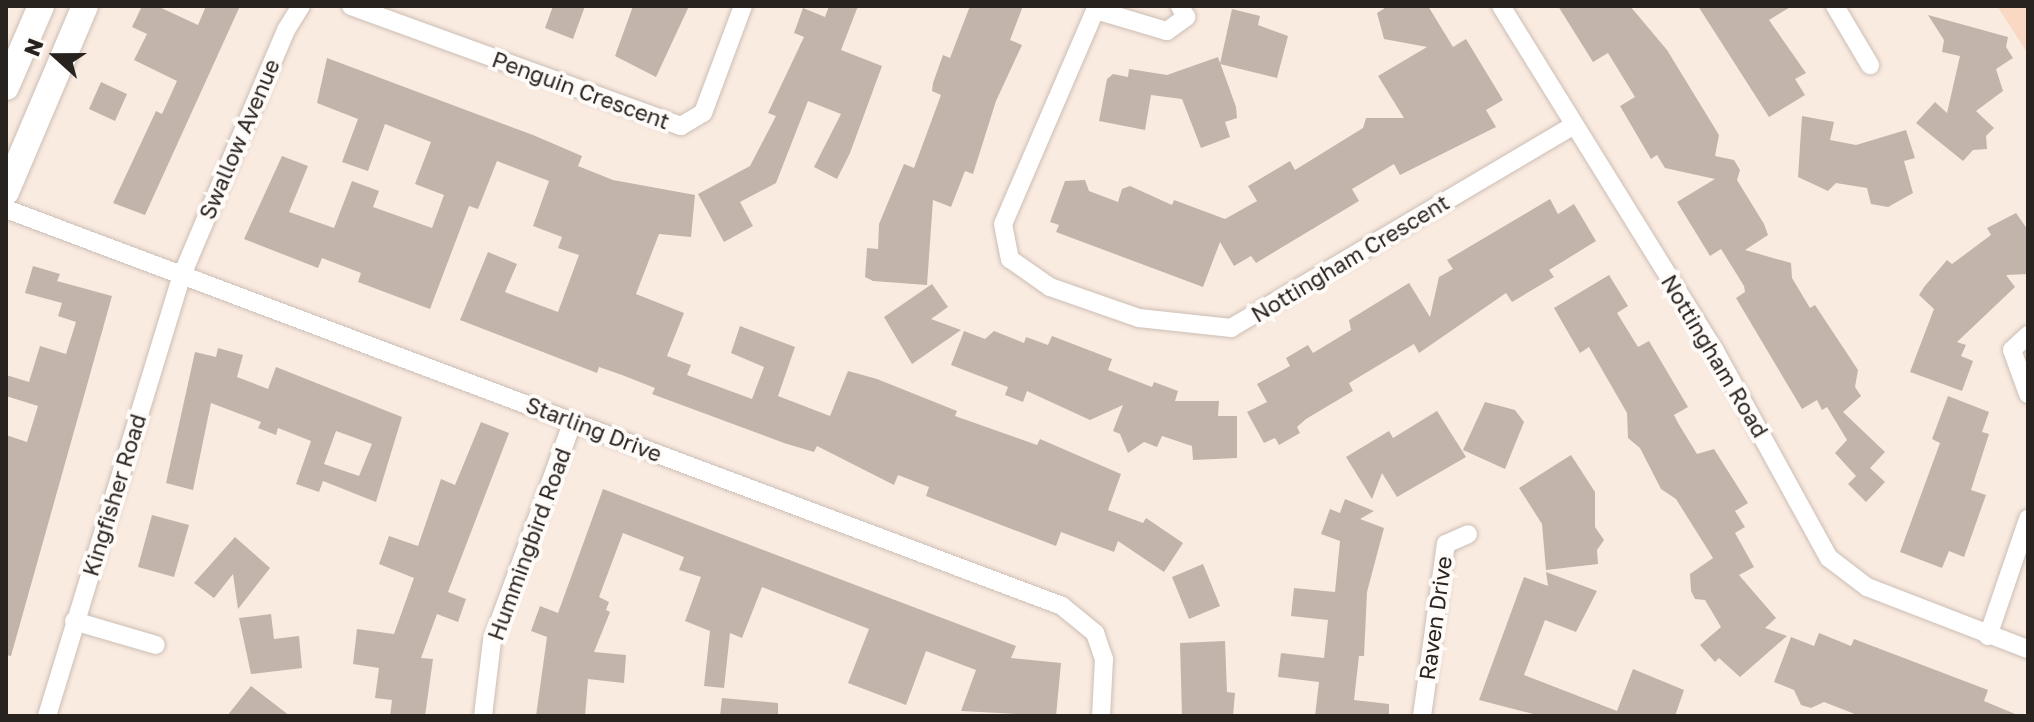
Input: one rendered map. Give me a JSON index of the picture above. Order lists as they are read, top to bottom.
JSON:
{
  "streets": {
    "street": [
      "Penguin Crescent",
      "Swallow Avenue",
      "Nottingham Crescent",
      "Nottingham Road",
      "Starling Drive",
      "Kingfisher Road",
      "Hummingbird Road",
      "Raven Drive"
    ]
  },
  "crossings": [
    ["Swallow Avenue", "Starling Drive"],
    ["Swallow Avenue", "Kingfisher Road"],
    ["Nottingham Crescent", "Nottingham Road"],
    ["Starling Drive", "Kingfisher Road"],
    ["Starling Drive", "Hummingbird Road"]
  ],
  "north": "left"
}
